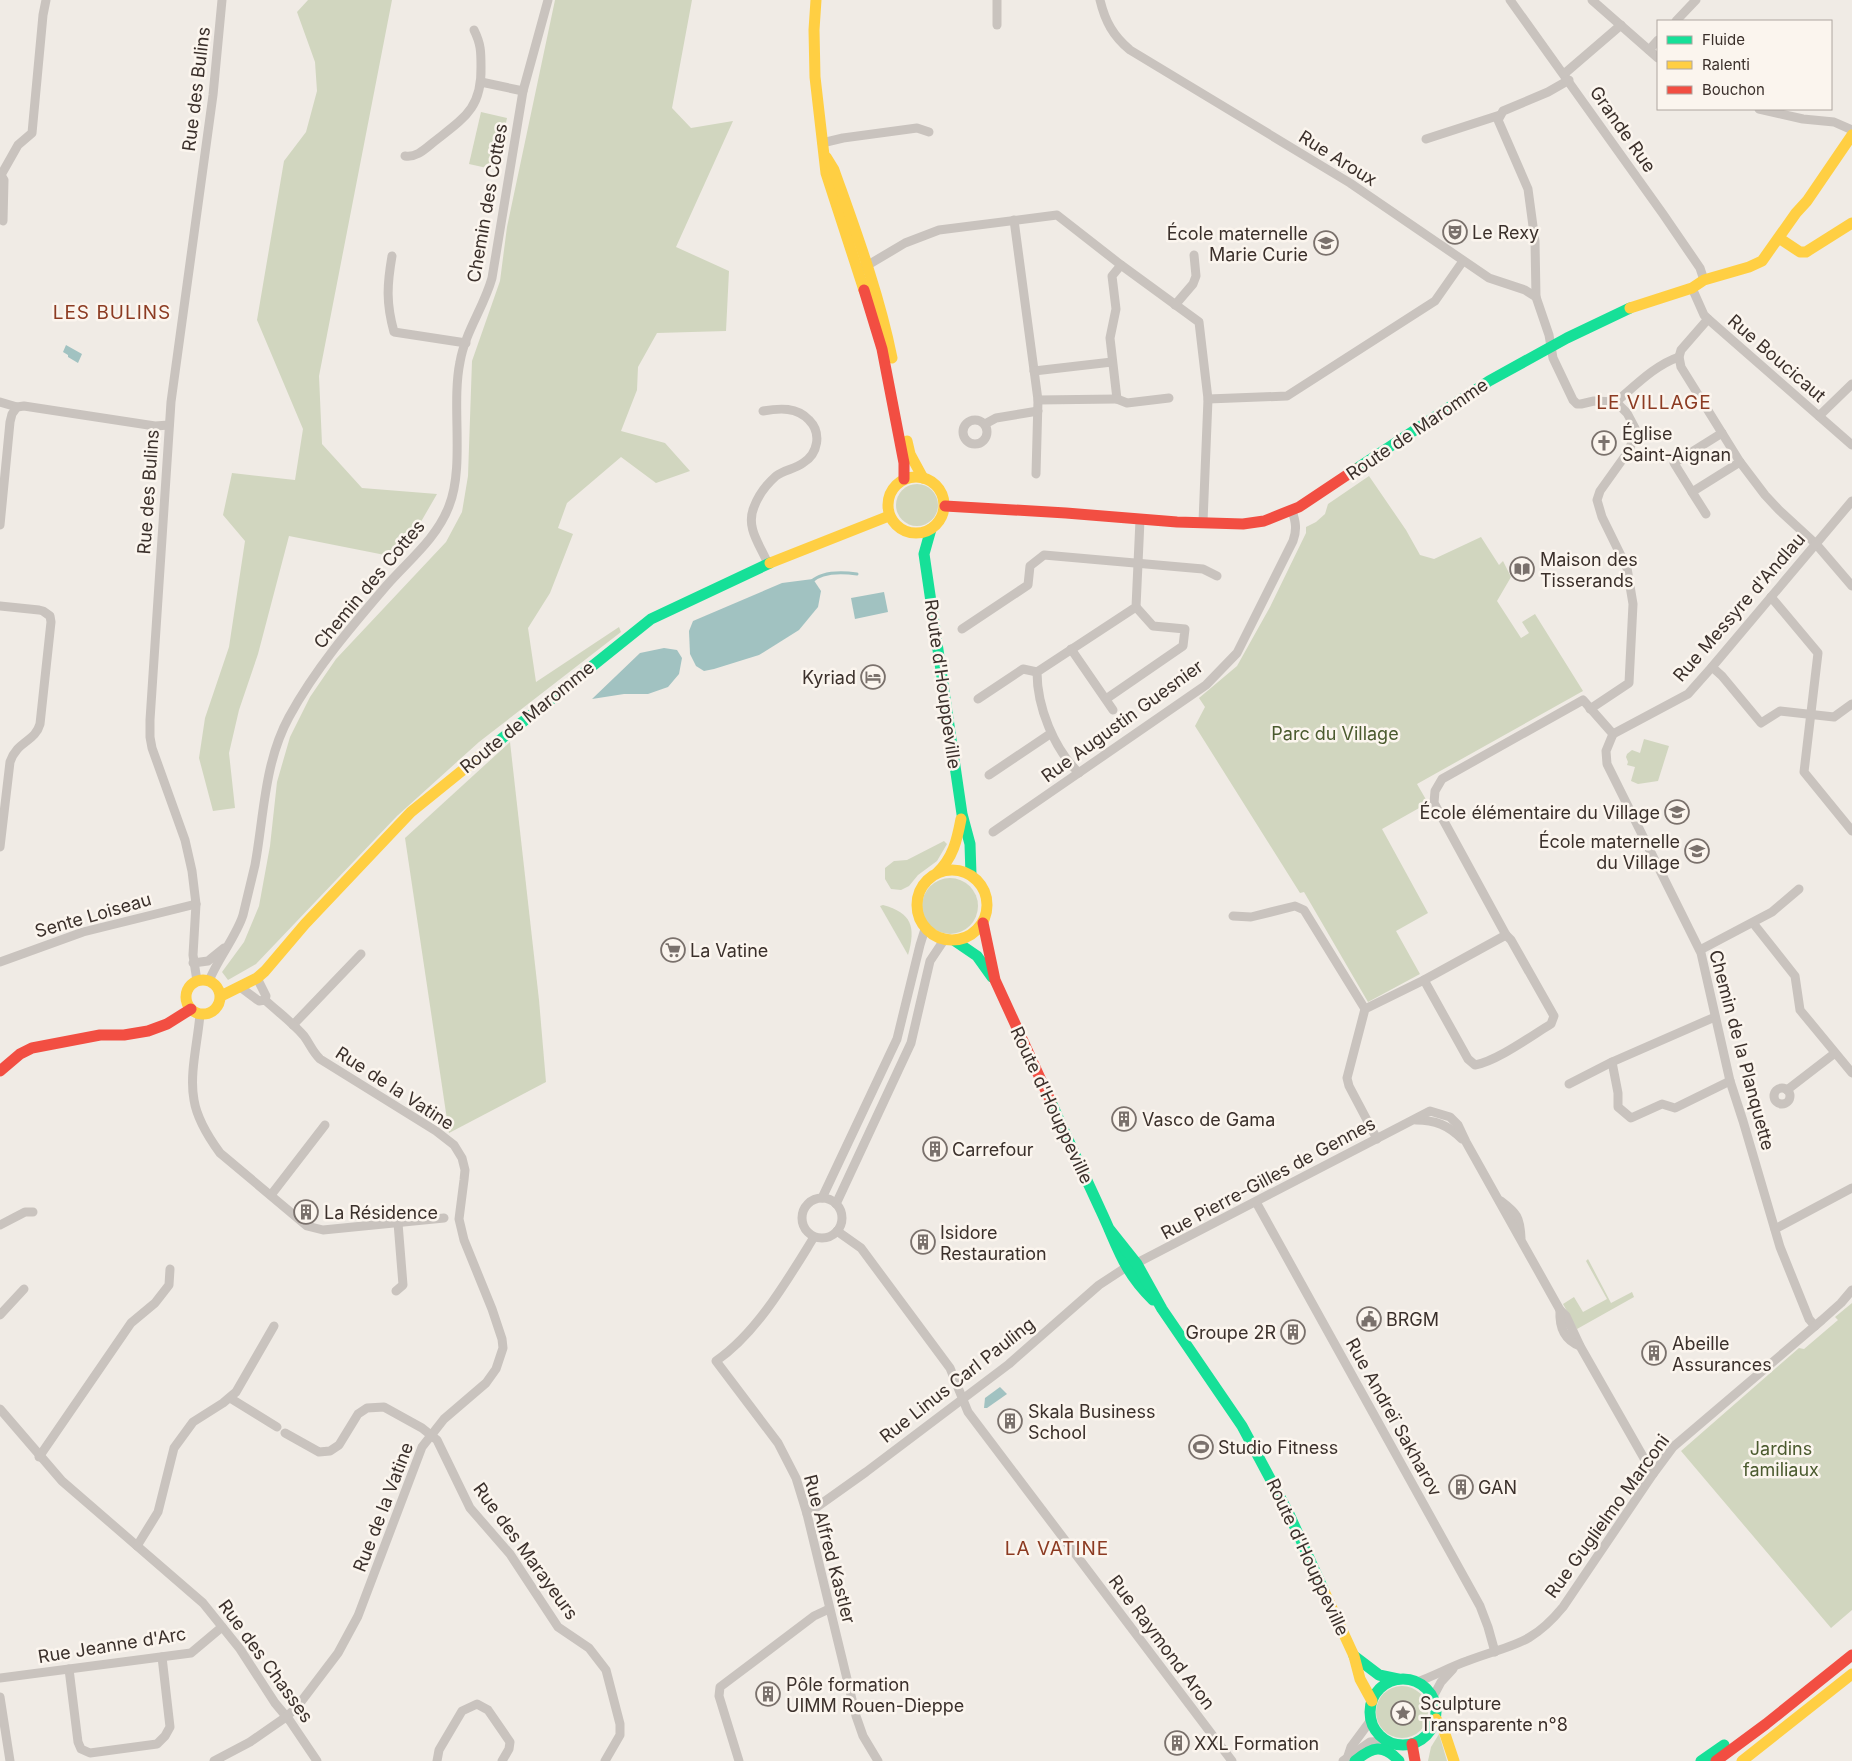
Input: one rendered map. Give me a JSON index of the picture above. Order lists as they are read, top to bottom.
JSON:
{
  "streets": {
    "main road": ["Route de Maromme", "Route d'Houppeville"],
    "street": [
      "Rue des Bulins",
      "Grande Rue",
      "Rue Aroux",
      "Chemin des Cottes",
      "Rue Boucicaut",
      "Rue Messyre d'Andlau",
      "Rue Augustin Guesnier",
      "Sente Loiseau",
      "Chemin de la Planquette",
      "Rue de la Vatine",
      "Rue Pierre-Gilles de Gennes",
      "Rue Linus Carl Pauling",
      "Rue Andreï Sakharov",
      "Rue Guglielmo Marconi",
      "Rue Alfred Kastler",
      "Rue des Marayeurs",
      "Rue Raymond Aron",
      "Rue Jeanne d'Arc",
      "Rue des Chasses"
    ]
  },
  "crossings": [
    ["Rue des Bulins", "Chemin des Cottes"],
    ["Rue des Bulins", "Route de Maromme"],
    ["Rue des Bulins", "Sente Loiseau"],
    ["Grande Rue", "Route de Maromme"],
    ["Chemin des Cottes", "Route de Maromme"],
    ["Rue Boucicaut", "Route de Maromme"],
    ["Route de Maromme", "Route d'Houppeville"],
    ["Route de Maromme", "Rue Augustin Guesnier"],
    ["Route de Maromme", "Rue de la Vatine"],
    ["Rue Messyre d'Andlau", "Chemin de la Planquette"],
    ["Route d'Houppeville", "Rue Pierre-Gilles de Gennes"],
    ["Route d'Houppeville", "Rue Linus Carl Pauling"],
    ["Route d'Houppeville", "Rue Guglielmo Marconi"],
    ["Chemin de la Planquette", "Rue Guglielmo Marconi"],
    ["Rue de la Vatine", "Rue des Marayeurs"],
    ["Rue de la Vatine", "Rue des Chasses"],
    ["Rue Pierre-Gilles de Gennes", "Rue Andreï Sakharov"],
    ["Rue Pierre-Gilles de Gennes", "Rue Guglielmo Marconi"],
    ["Rue Linus Carl Pauling", "Rue Alfred Kastler"],
    ["Rue Linus Carl Pauling", "Rue Raymond Aron"],
    ["Rue Andreï Sakharov", "Rue Guglielmo Marconi"],
    ["Rue Alfred Kastler", "Rue Raymond Aron"],
    ["Rue Jeanne d'Arc", "Rue des Chasses"]
  ],
  "districts": ["LES BULINS", "LE VILLAGE", "LA VATINE"],
  "parks": ["Parc du Village", "Jardins familiaux"],
  "places": {
    "theatre": ["Le Rexy"],
    "school or university": ["École maternelle Marie Curie", "École élémentaire du Village", "École maternelle du Village"],
    "church": ["Église Saint-Aignan"],
    "library": ["Maison des Tisserands"],
    "hotel": ["Kyriad"],
    "supermarket": ["La Vatine"],
    "building": [
      "Vasco de Gama",
      "Carrefour",
      "La Résidence",
      "Isidore Restauration",
      "Groupe 2R",
      "Abeille Assurances",
      "Skala Business School",
      "GAN",
      "Pôle formation UIMM Rouen-Dieppe",
      "XXL Formation"
    ],
    "public building": ["BRGM"],
    "sports": ["Studio Fitness"],
    "place": ["Sculpture Transparente n°8"]
  },
  "legend": ["Fluide", "Ralenti", "Bouchon"]
}
